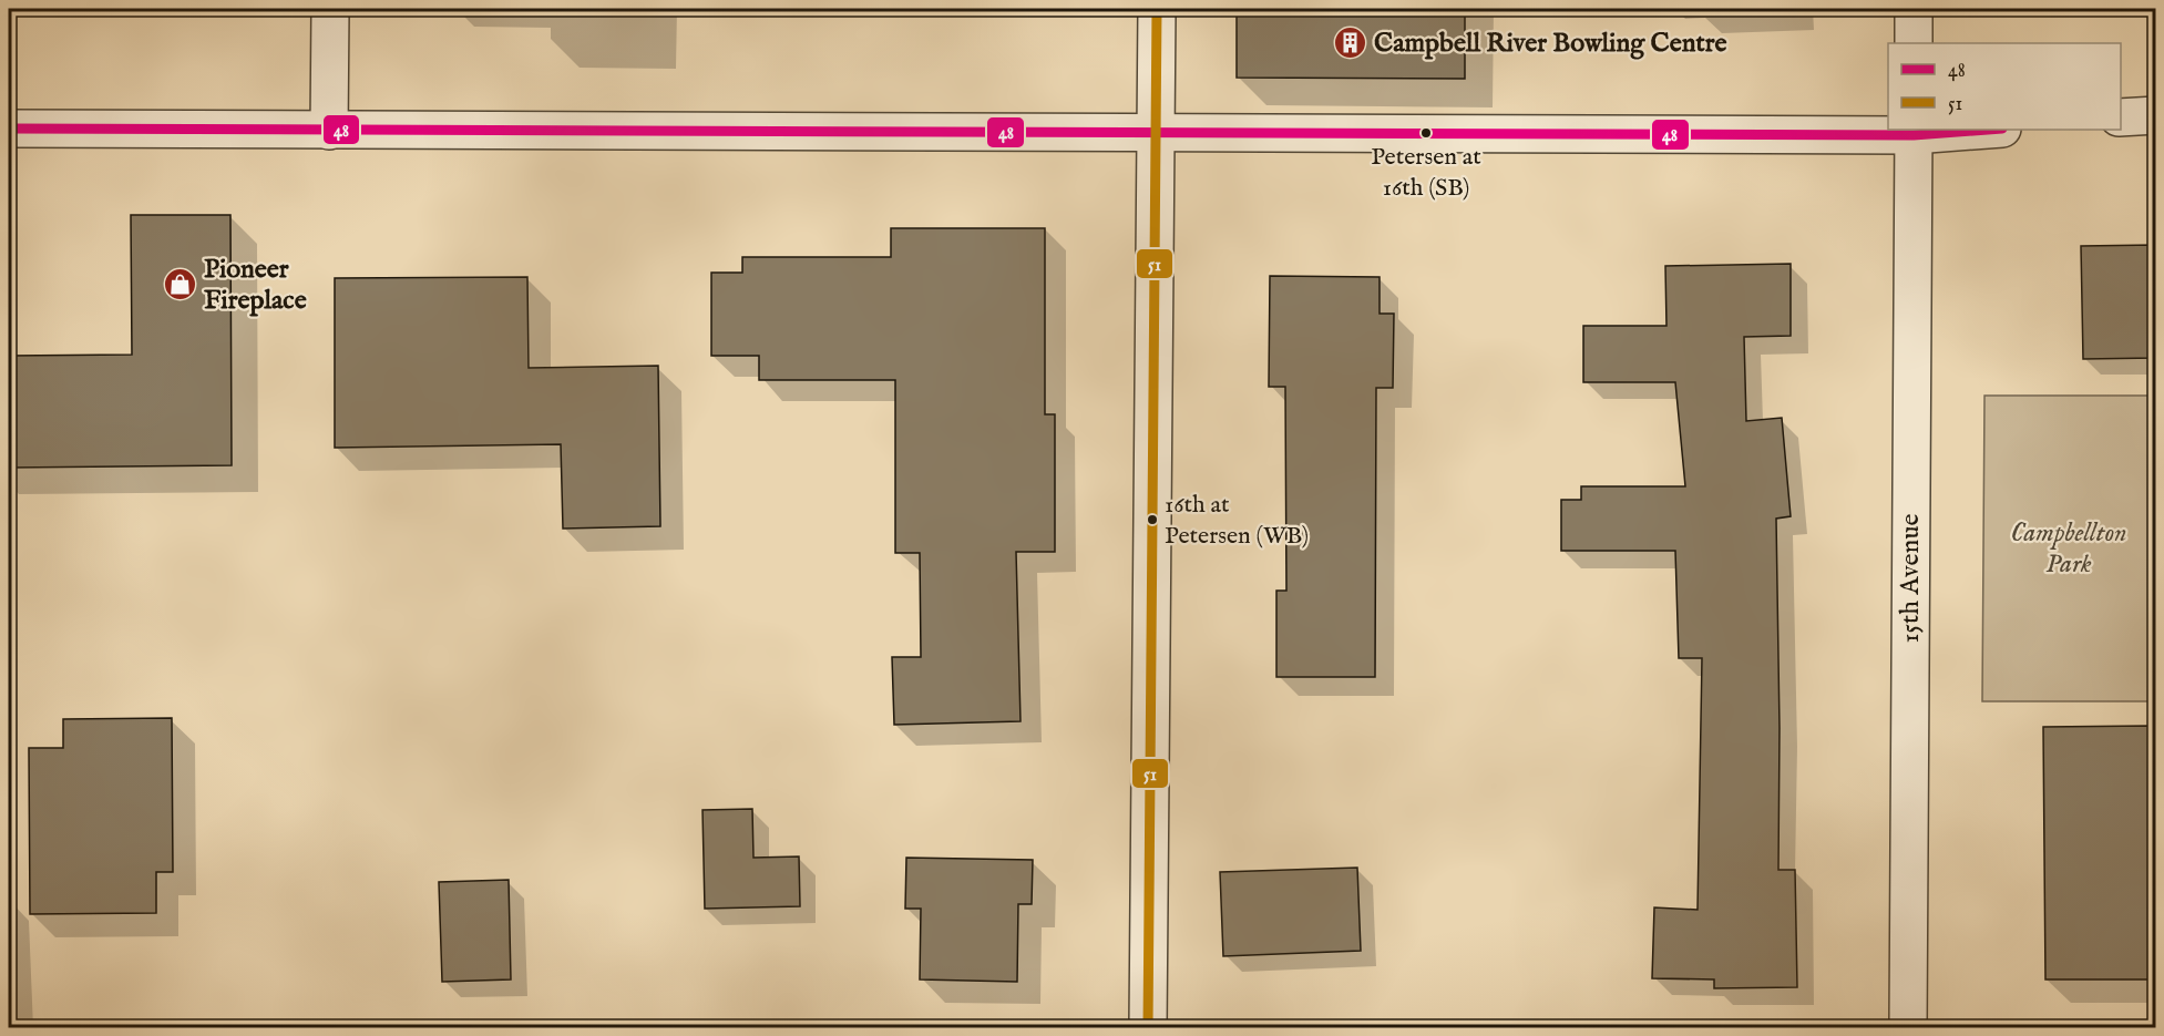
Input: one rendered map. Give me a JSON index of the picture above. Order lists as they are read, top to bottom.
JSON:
{
  "streets": {
    "street": ["15th Avenue"]
  },
  "parks": ["Campbellton Park"],
  "places": {
    "building": ["Campbell River Bowling Centre"],
    "other": ["Petersen at 16th (SB)", "16th at Petersen (WB)"],
    "shop": ["Pioneer Fireplace"]
  },
  "lines": ["transit line 51", "transit line 48"],
  "legend": ["48", "51"]
}
